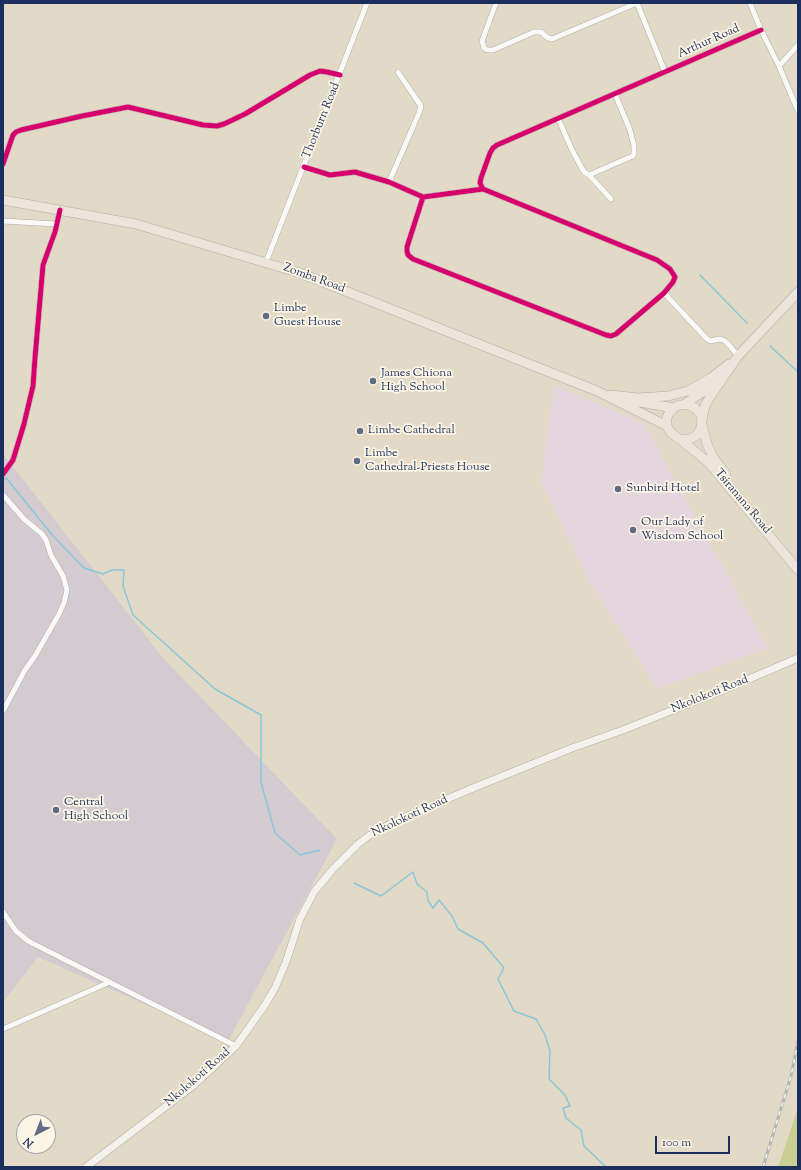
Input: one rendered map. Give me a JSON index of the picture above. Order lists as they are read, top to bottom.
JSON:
{
  "streets": {
    "highway": ["Zomba Road", "Tsiranana Road"],
    "main road": ["Nkolokoti Road"],
    "street": ["Arthur Road", "Thorburn Road"]
  },
  "crossings": [
    ["Thorburn Road", "Zomba Road"],
    ["Zomba Road", "Tsiranana Road"]
  ],
  "places": [
    "Limbe Guest House",
    "James Chiona High School",
    "Limbe Cathedral",
    "Limbe Cathedral-Priests House",
    "Sunbird Hotel",
    "Our Lady of Wisdom School",
    "Central High School"
  ],
  "scale_bar": "100 m",
  "north": "bottom left"
}
